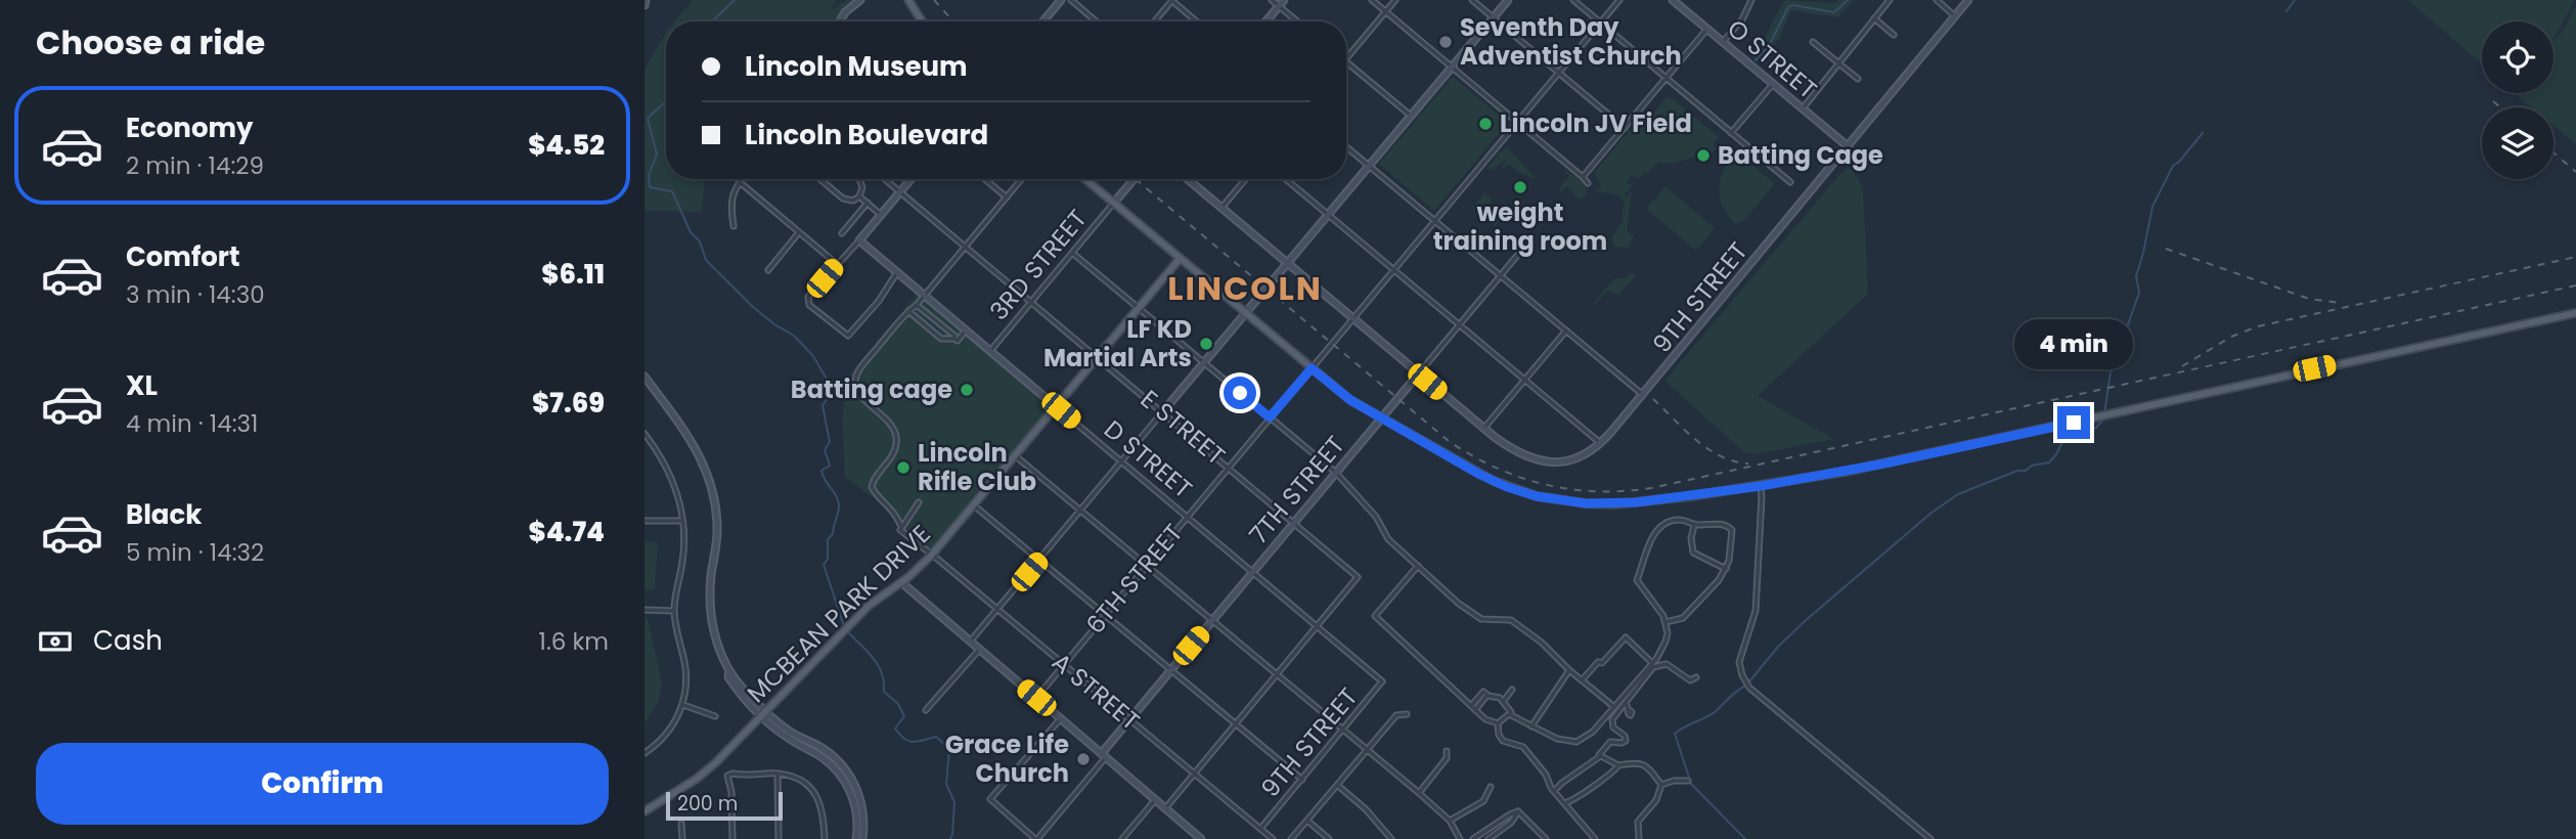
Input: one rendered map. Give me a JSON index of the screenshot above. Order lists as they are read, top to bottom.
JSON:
{
  "streets": {
    "main road": ["MCBEAN PARK DRIVE"],
    "street": [
      "O STREET",
      "3RD STREET",
      "9TH STREET",
      "E STREET",
      "D STREET",
      "7TH STREET",
      "6TH STREET",
      "A STREET"
    ]
  },
  "crossings": [
    ["O STREET", "9TH STREET"],
    ["3RD STREET", "E STREET"],
    ["3RD STREET", "D STREET"],
    ["9TH STREET", "D STREET"],
    ["9TH STREET", "A STREET"],
    ["E STREET", "D STREET"],
    ["E STREET", "7TH STREET"],
    ["E STREET", "6TH STREET"],
    ["E STREET", "MCBEAN PARK DRIVE"],
    ["D STREET", "7TH STREET"],
    ["D STREET", "6TH STREET"],
    ["D STREET", "MCBEAN PARK DRIVE"],
    ["7TH STREET", "A STREET"],
    ["6TH STREET", "A STREET"],
    ["MCBEAN PARK DRIVE", "A STREET"]
  ],
  "districts": ["LINCOLN"],
  "places": [
    "Seventh Day Adventist Church",
    "Lincoln JV Field",
    "Batting Cage",
    "weight training room",
    "LF KD Martial Arts",
    "Batting cage",
    "Lincoln Rifle Club",
    "Grace Life Church"
  ],
  "scale_bar": "200 m",
  "page": {
    "heading": "Choose a ride",
    "banner": ["Lincoln Museum", "Lincoln Boulevard"],
    "list": [
      {
        "name": "Economy",
        "note": "2 min · 14:29",
        "value": "$4.52"
      },
      {
        "name": "Comfort",
        "note": "3 min · 14:30",
        "value": "$6.11"
      },
      {
        "name": "XL",
        "note": "4 min · 14:31",
        "value": "$7.69"
      },
      {
        "name": "Black",
        "note": "5 min · 14:32",
        "value": "$4.74"
      }
    ],
    "bubble": "4 min",
    "pay": ["Cash", "1.6 km"],
    "buttons": "Confirm",
    "scale": "200 m"
  }
}
